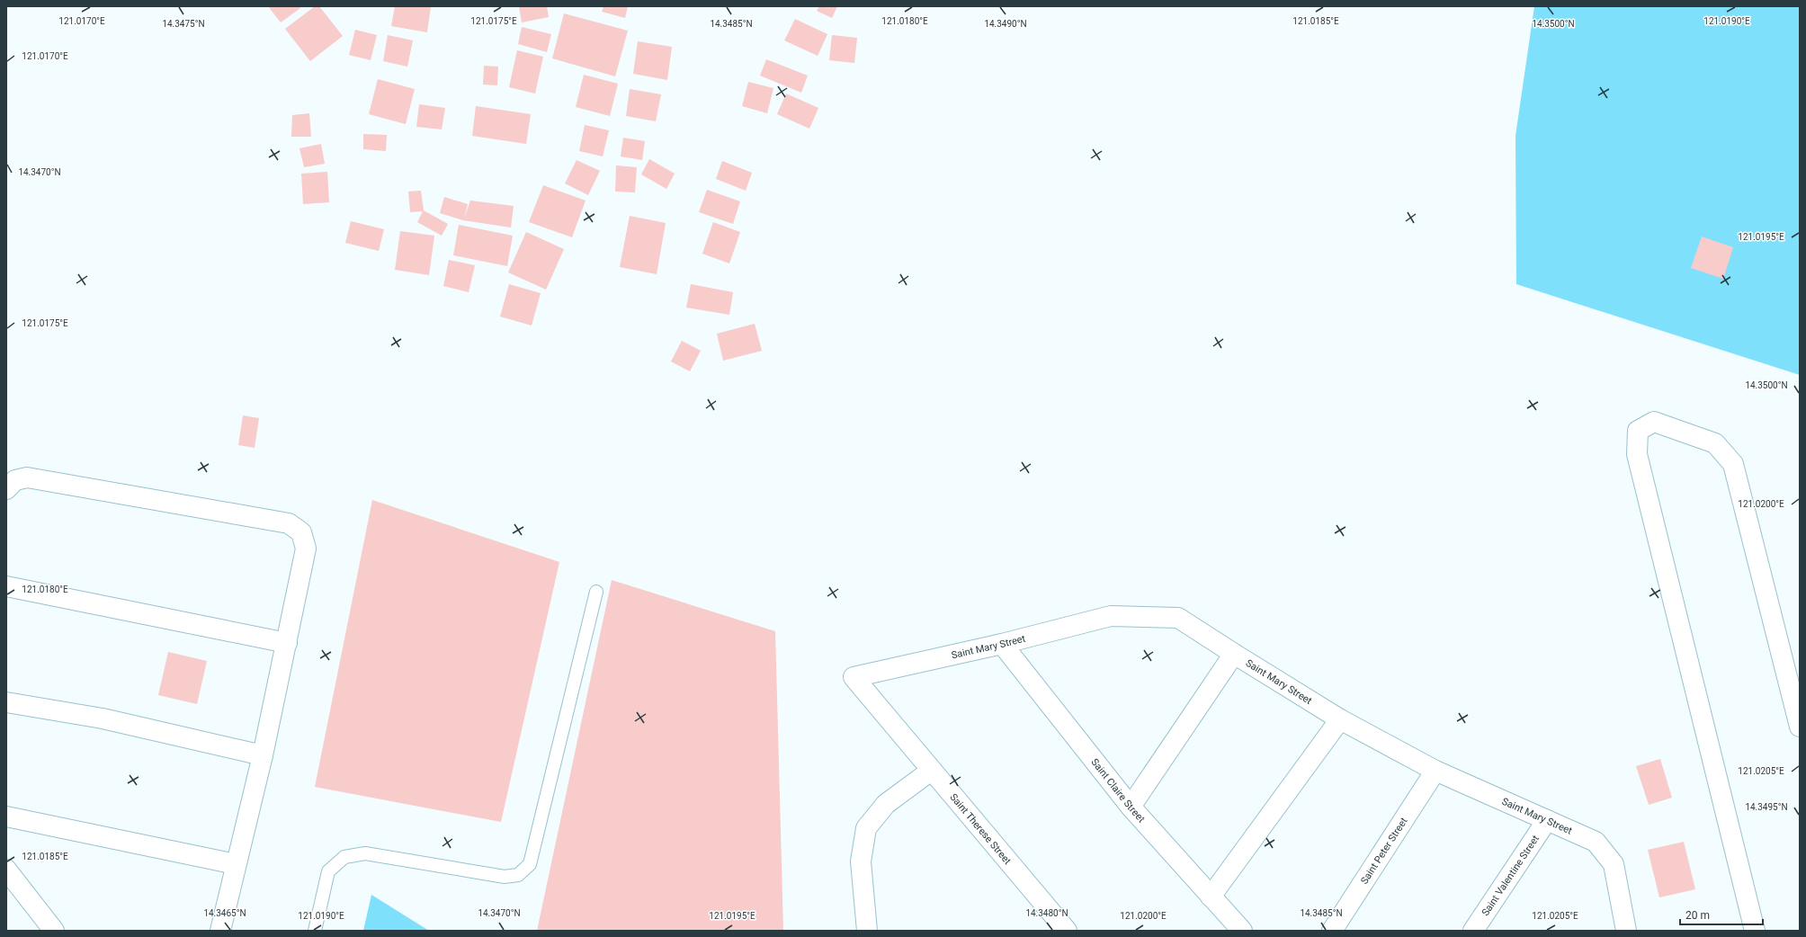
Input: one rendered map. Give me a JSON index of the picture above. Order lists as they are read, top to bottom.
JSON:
{
  "streets": {
    "street": [
      "Saint Mary Street",
      "Saint Claire Street",
      "Saint Therese Street",
      "Saint Peter Street",
      "Saint Valentine Street"
    ]
  },
  "crossings": [
    ["Saint Mary Street", "Saint Claire Street"],
    ["Saint Mary Street", "Saint Therese Street"],
    ["Saint Mary Street", "Saint Peter Street"],
    ["Saint Mary Street", "Saint Valentine Street"]
  ],
  "scale_bar": "20 m",
  "coordinates": [
    "121.0170°E",
    "121.0175°E",
    "121.0180°E",
    "121.0190°E",
    "121.0185°E",
    "14.3475°N",
    "14.3485°N",
    "14.3490°N",
    "14.3500°N",
    "14.3470°N",
    "121.0195°E",
    "121.0200°E",
    "121.0205°E",
    "14.3495°N",
    "14.3465°N",
    "14.3480°N"
  ]
}
